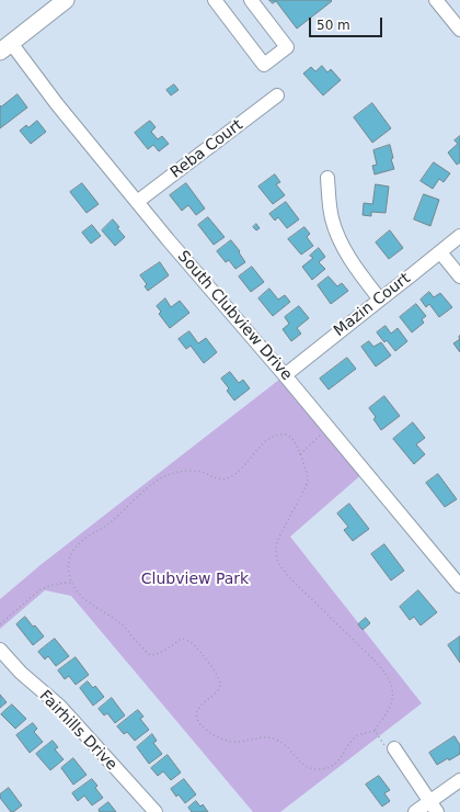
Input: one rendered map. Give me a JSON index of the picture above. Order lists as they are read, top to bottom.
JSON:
{
  "streets": {
    "street": [
      "Reba Court",
      "Mazin Court",
      "South Clubview Drive",
      "Fairhills Drive"
    ]
  },
  "crossings": [
    ["Reba Court", "South Clubview Drive"],
    ["Mazin Court", "South Clubview Drive"]
  ],
  "parks": ["Clubview Park"],
  "scale_bar": "50 m"
}
